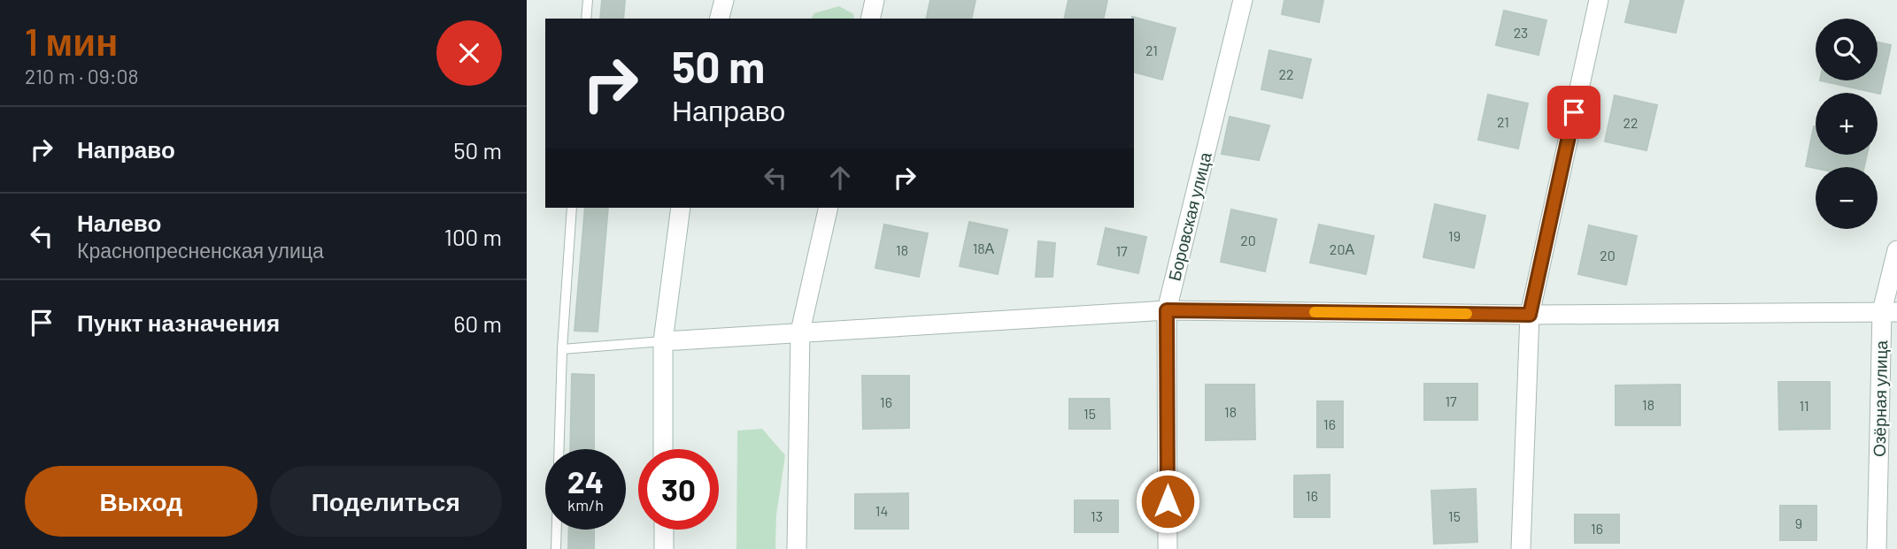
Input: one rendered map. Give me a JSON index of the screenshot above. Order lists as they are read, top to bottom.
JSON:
{
  "streets": {
    "street": ["Боровская улица", "Озёрная улица"]
  },
  "house_numbers": [
    "23",
    "21",
    "22",
    "21",
    "22",
    "19",
    "20",
    "18А",
    "20А",
    "18",
    "17",
    "20",
    "17",
    "16",
    "18",
    "11",
    "18",
    "15",
    "16",
    "16",
    "14",
    "13",
    "15",
    "9",
    "16"
  ],
  "page": {
    "heading": ["1 мин", "210 m · 09:08"],
    "map_buttons": ["+", "−"],
    "turn": ["50 m", "Направо"],
    "list": [
      {
        "name": "Направо",
        "value": "50 m"
      },
      {
        "name": "Налево",
        "note": "Краснопресненская улица",
        "value": "100 m"
      },
      {
        "name": "Пункт назначения",
        "value": "60 m"
      }
    ],
    "speed": "24 km/h",
    "limit": "30",
    "buttons": ["Выход", "Поделиться"]
  }
}
